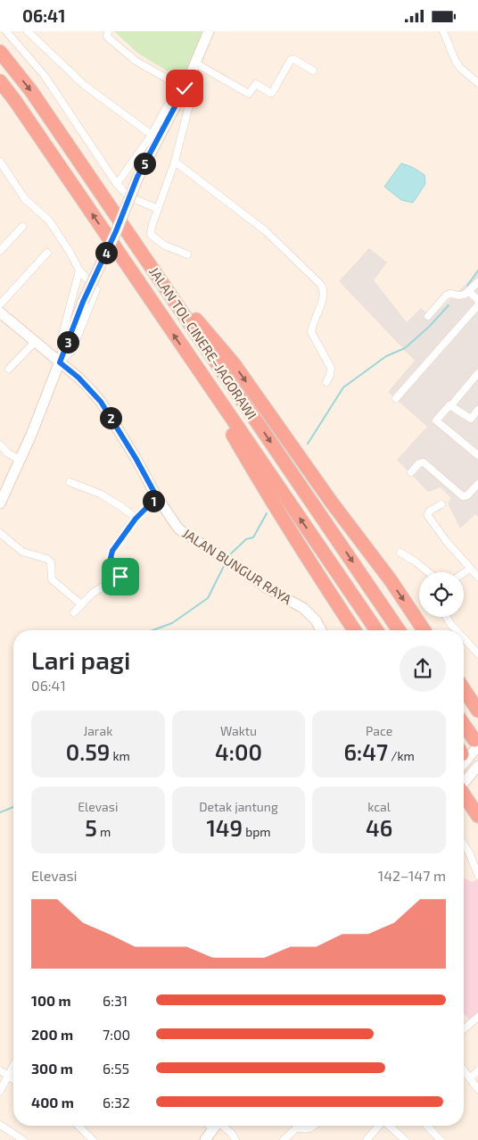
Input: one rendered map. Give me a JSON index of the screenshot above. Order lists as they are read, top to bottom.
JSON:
{
  "streets": {
    "highway": ["JALAN TOL CINERE–JAGORAWI"],
    "street": ["JALAN BUNGUR RAYA"]
  },
  "page": {
    "status": "06:41",
    "pins": [
      "5",
      "4",
      "3",
      "2",
      "1"
    ],
    "heading": ["Lari pagi", "06:41"],
    "stats": [
      ["Jarak", "0.59 km"],
      ["Waktu", "4:00"],
      ["Pace", "6:47 /km"],
      ["Elevasi", "5 m"],
      ["Detak jantung", "149 bpm"],
      ["kcal", "46"]
    ],
    "chart": ["Elevasi", "142–147 m"],
    "list": [
      {
        "name": "100 m",
        "note": "6:31"
      },
      {
        "name": "200 m",
        "note": "7:00"
      },
      {
        "name": "300 m",
        "note": "6:55"
      },
      {
        "name": "400 m",
        "note": "6:32"
      }
    ]
  }
}
